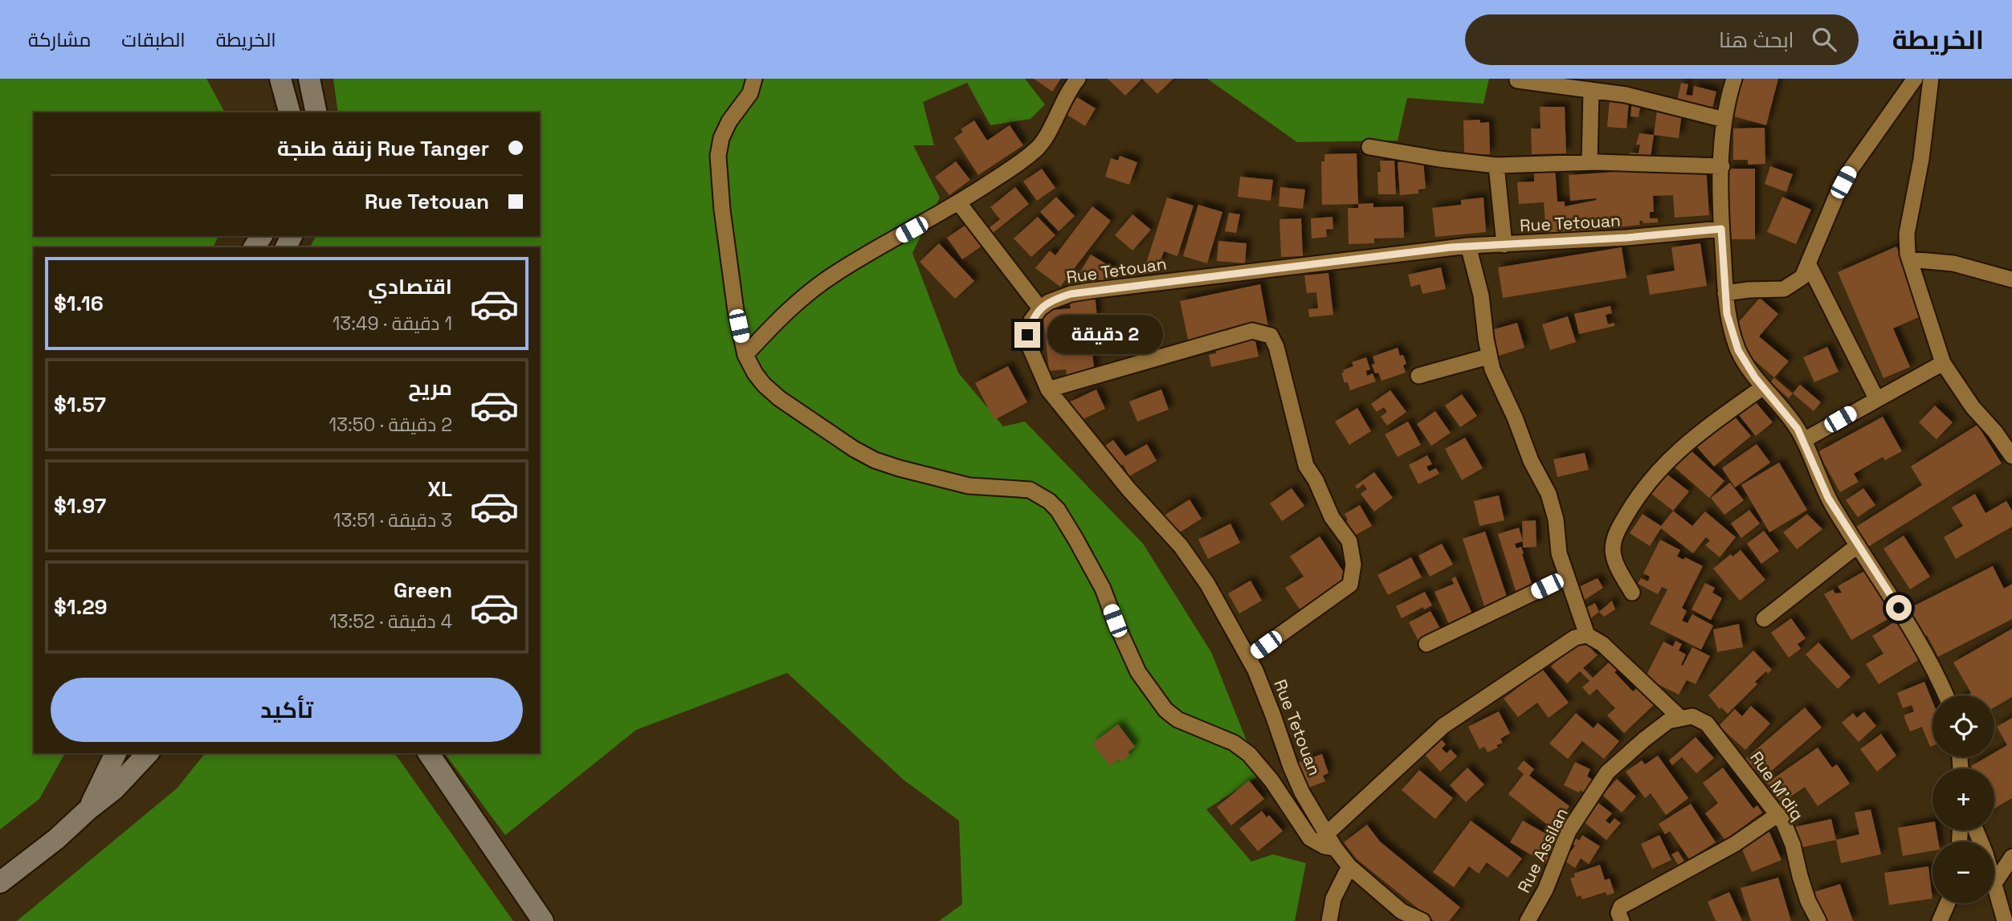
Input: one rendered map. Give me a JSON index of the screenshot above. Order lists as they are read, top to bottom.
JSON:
{
  "streets": {
    "street": ["Rue Tetouan", "Rue M'diq", "Rue Assilan"]
  },
  "crossings": [
    ["Rue M'diq", "Rue Assilan"]
  ],
  "page": {
    "header": "الخريطة",
    "search": "ابحث هنا",
    "nav": ["الخريطة", "الطبقات", "مشاركة"],
    "banner": ["Rue Tanger زنقة طنجة", "Rue Tetouan"],
    "list": [
      {
        "name": "اقتصادي",
        "note": "1 دقيقة · 13:49",
        "value": "$1.16"
      },
      {
        "name": "مريح",
        "note": "2 دقيقة · 13:50",
        "value": "$1.57"
      },
      {
        "name": "XL",
        "note": "3 دقيقة · 13:51",
        "value": "$1.97"
      },
      {
        "name": "Green",
        "note": "4 دقيقة · 13:52",
        "value": "$1.29"
      }
    ],
    "bubble": "2 دقيقة",
    "buttons": "تأكيد",
    "map_buttons": ["+", "−"]
  }
}
